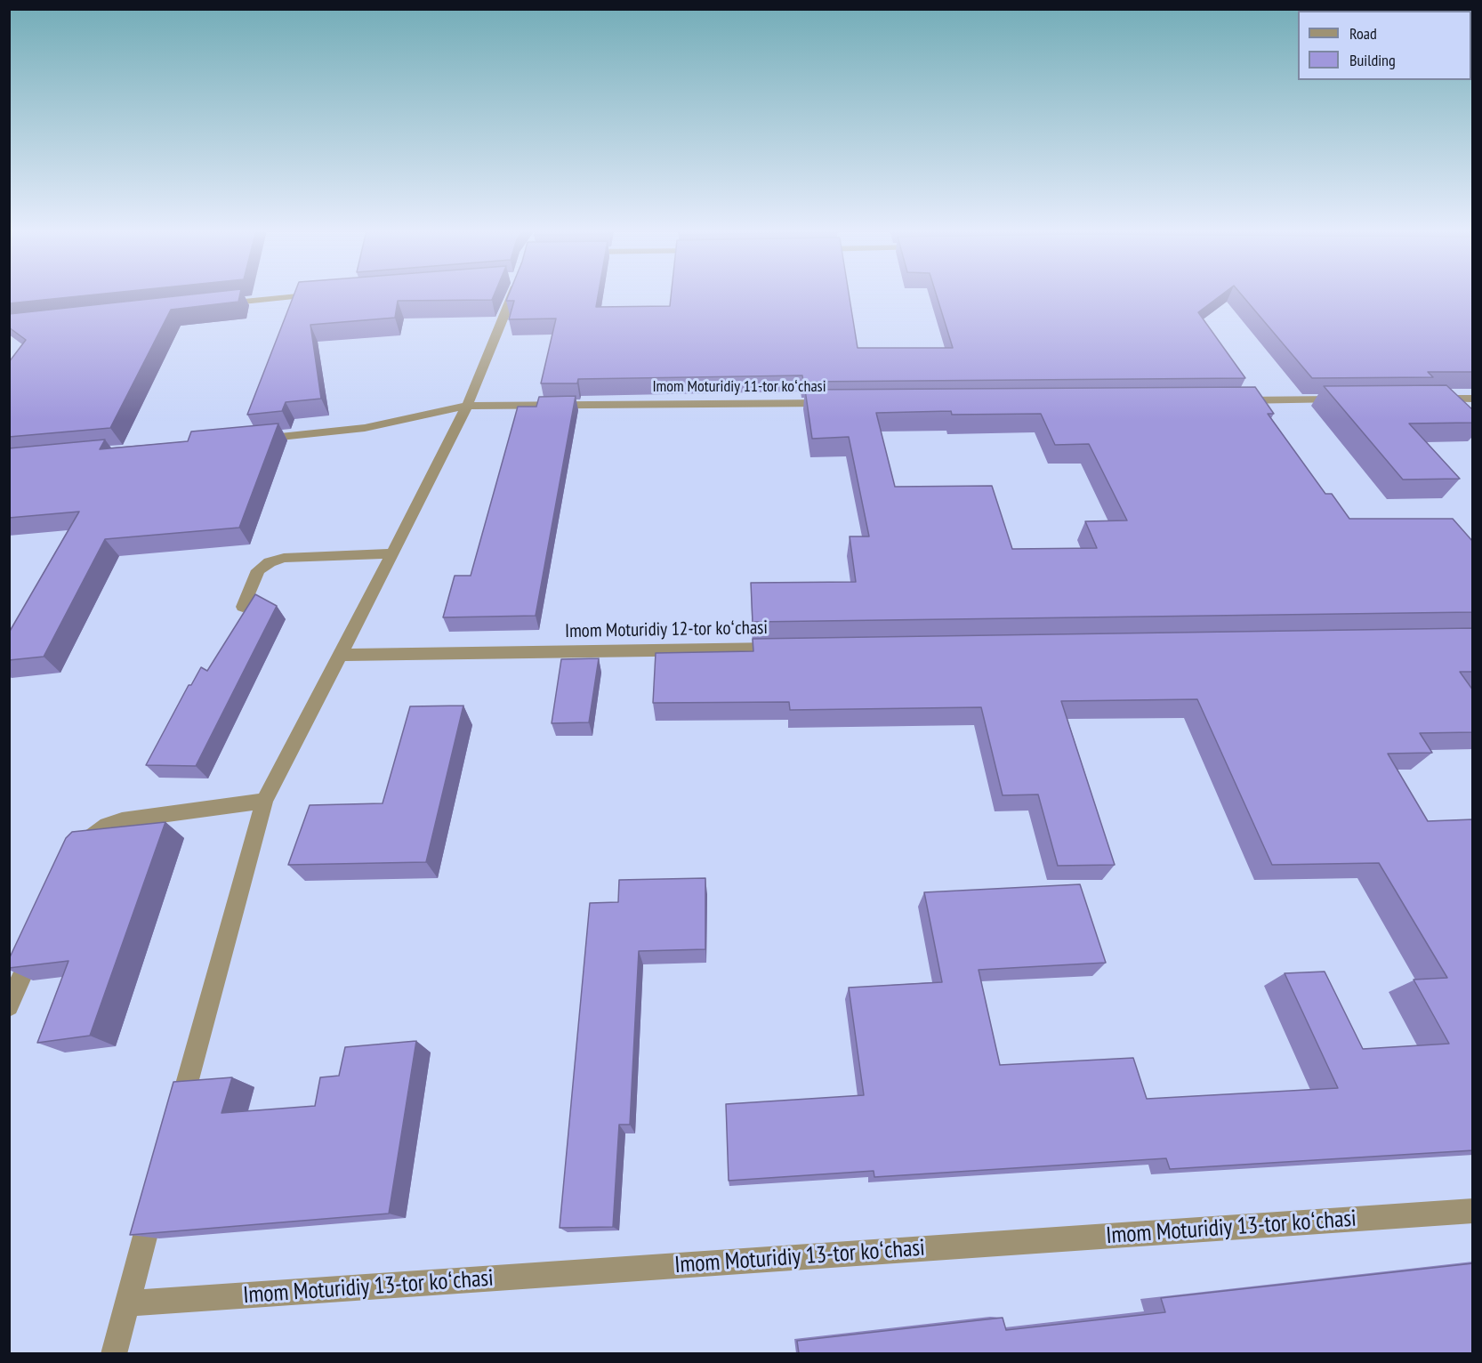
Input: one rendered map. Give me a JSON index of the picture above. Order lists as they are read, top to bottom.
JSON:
{
  "streets": {
    "street": ["Imom Moturidiy 11-tor koʻchasi", "Imom Moturidiy 12-tor koʻchasi", "Imom Moturidiy 13-tor koʻchasi"]
  },
  "legend": ["Road", "Building"]
}
